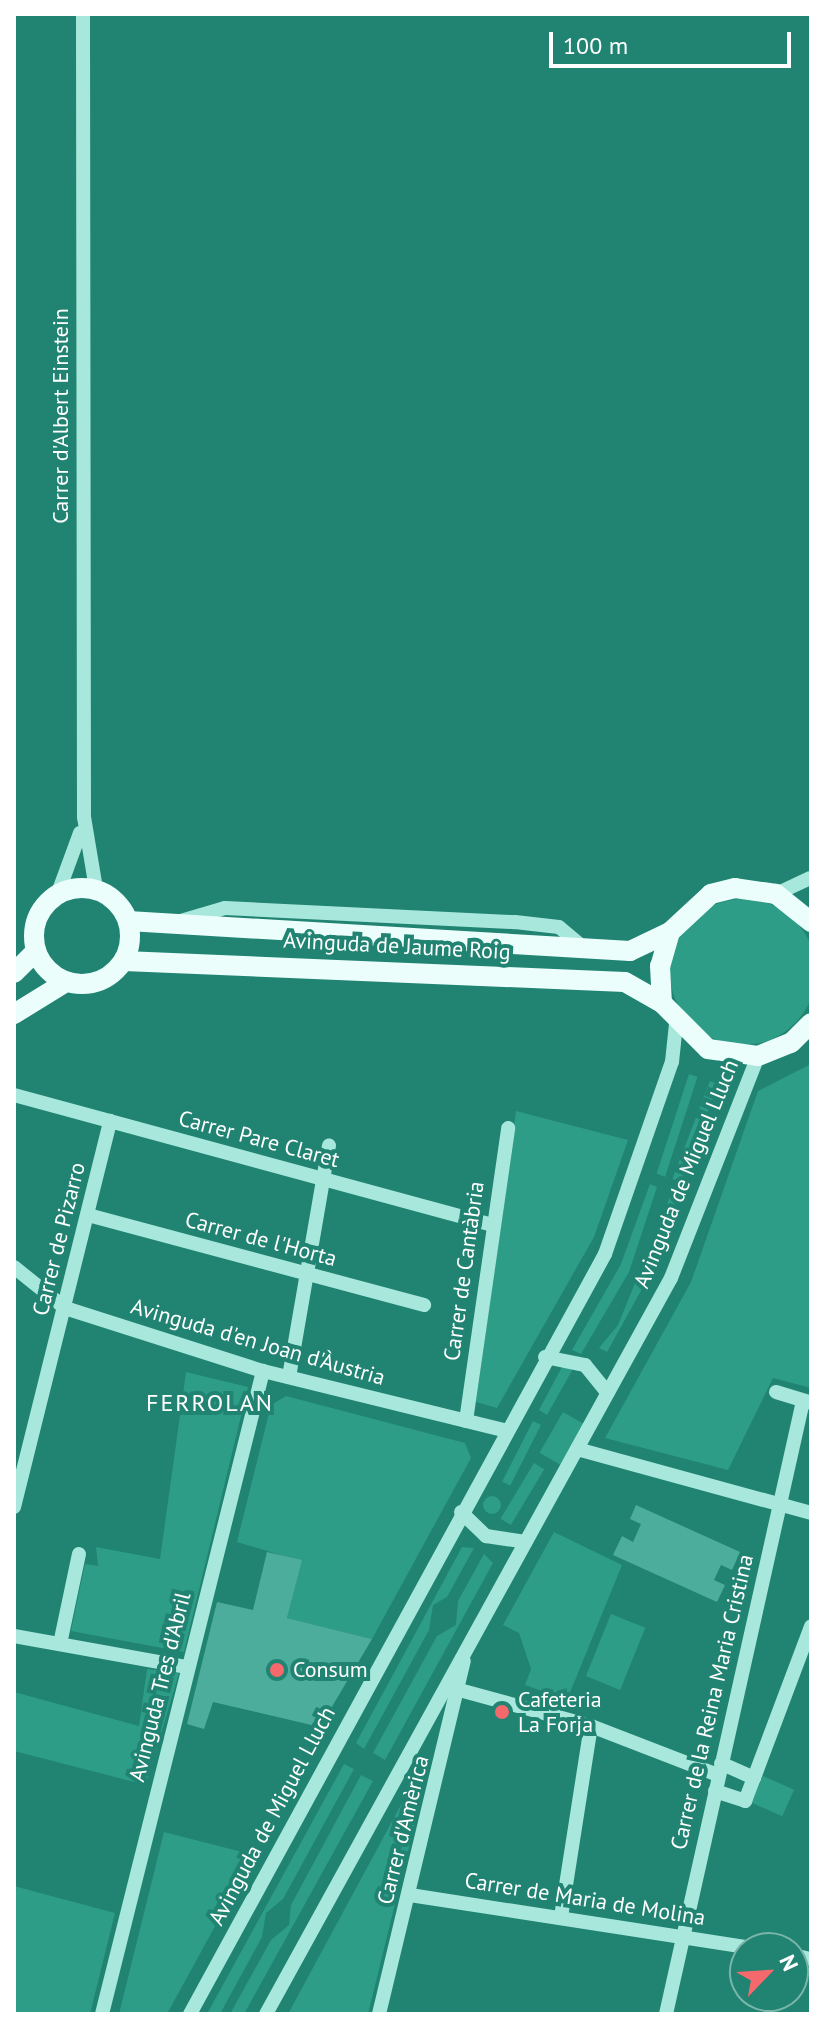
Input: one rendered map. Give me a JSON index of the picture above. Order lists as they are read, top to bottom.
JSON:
{
  "streets": {
    "main road": ["Avinguda de Jaume Roig"],
    "street": [
      "Carrer d'Albert Einstein",
      "Carrer Pare Claret",
      "Avinguda de Miguel Lluch",
      "Carrer de Pizarro",
      "Carrer de l'Horta",
      "Carrer de Cantàbria",
      "Avinguda d'en Joan d'Àustria",
      "Avinguda Tres d'Abril",
      "Carrer de la Reina Maria Cristina",
      "Carrer d'Amèrica",
      "Carrer de Maria de Molina"
    ]
  },
  "crossings": [
    ["Carrer d'Albert Einstein", "Avinguda de Jaume Roig"],
    ["Carrer Pare Claret", "Carrer de Pizarro"],
    ["Carrer Pare Claret", "Carrer de Cantàbria"],
    ["Avinguda de Miguel Lluch", "Avinguda d'en Joan d'Àustria"],
    ["Avinguda de Miguel Lluch", "Carrer d'Amèrica"],
    ["Carrer de Pizarro", "Carrer de l'Horta"],
    ["Carrer de Pizarro", "Avinguda d'en Joan d'Àustria"],
    ["Carrer de Cantàbria", "Avinguda d'en Joan d'Àustria"],
    ["Avinguda d'en Joan d'Àustria", "Avinguda Tres d'Abril"],
    ["Carrer de la Reina Maria Cristina", "Carrer de Maria de Molina"],
    ["Carrer d'Amèrica", "Carrer de Maria de Molina"]
  ],
  "districts": ["FERROLAN"],
  "places": ["Consum", "Cafeteria La Forja"],
  "scale_bar": "100 m",
  "north": "top right"
}
